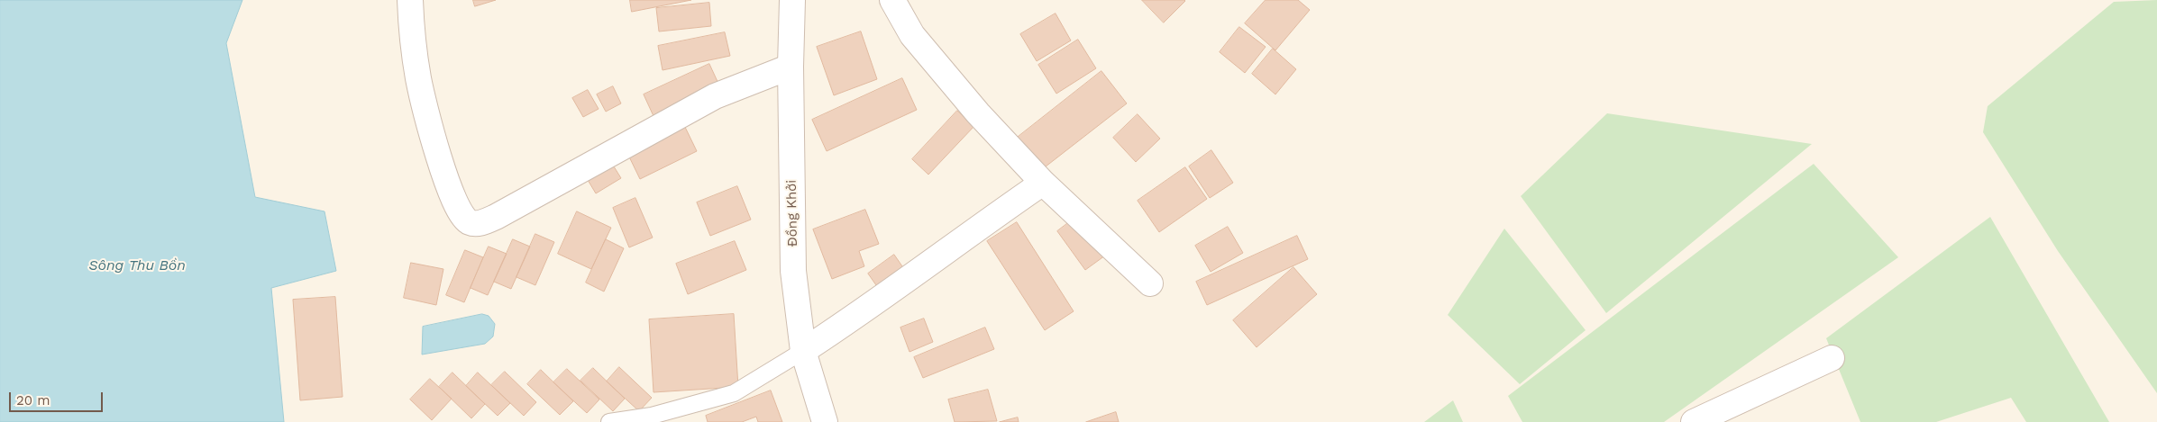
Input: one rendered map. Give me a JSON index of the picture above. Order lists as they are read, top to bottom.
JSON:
{
  "streets": {
    "street": ["Đồng Khởi"]
  },
  "water": ["Sông Thu Bồn"],
  "scale_bar": "20 m"
}
